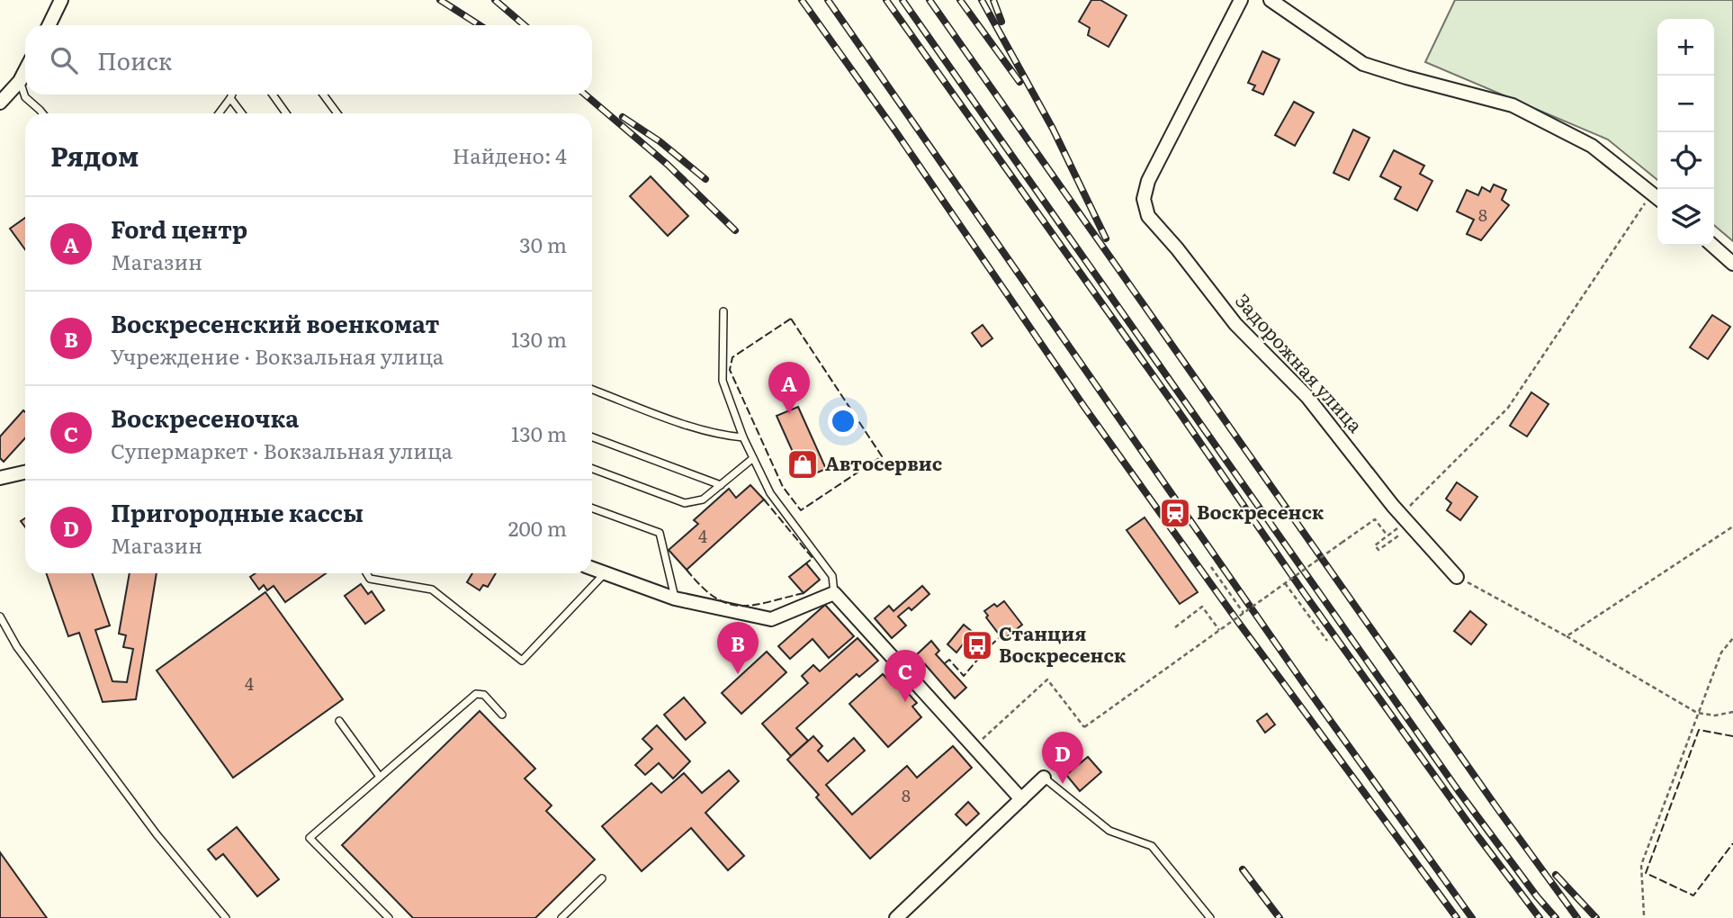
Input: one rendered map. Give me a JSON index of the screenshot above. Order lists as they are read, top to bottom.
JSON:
{
  "streets": {
    "street": ["Задорожная улица"]
  },
  "places": {
    "shop": ["Автосервис"],
    "station": ["Воскресенск"],
    "bus stop": ["Станция Воскресенск"]
  },
  "house_numbers": [
    "8",
    "4",
    "4",
    "8"
  ],
  "page": {
    "map_buttons": ["+", "−"],
    "search": "Поиск",
    "heading": ["Рядом", "Найдено: 4"],
    "list": [
      {
        "mark": "A",
        "name": "Ford центр",
        "note": "Магазин",
        "value": "30 m"
      },
      {
        "mark": "B",
        "name": "Воскресенский военкомат",
        "note": "Учреждение · Вокзальная улица",
        "value": "130 m"
      },
      {
        "mark": "C",
        "name": "Воскресеночка",
        "note": "Супермаркет · Вокзальная улица",
        "value": "130 m"
      },
      {
        "mark": "D",
        "name": "Пригородные кассы",
        "note": "Магазин",
        "value": "200 m"
      }
    ],
    "pins": [
      "A",
      "B",
      "C",
      "D"
    ]
  }
}
